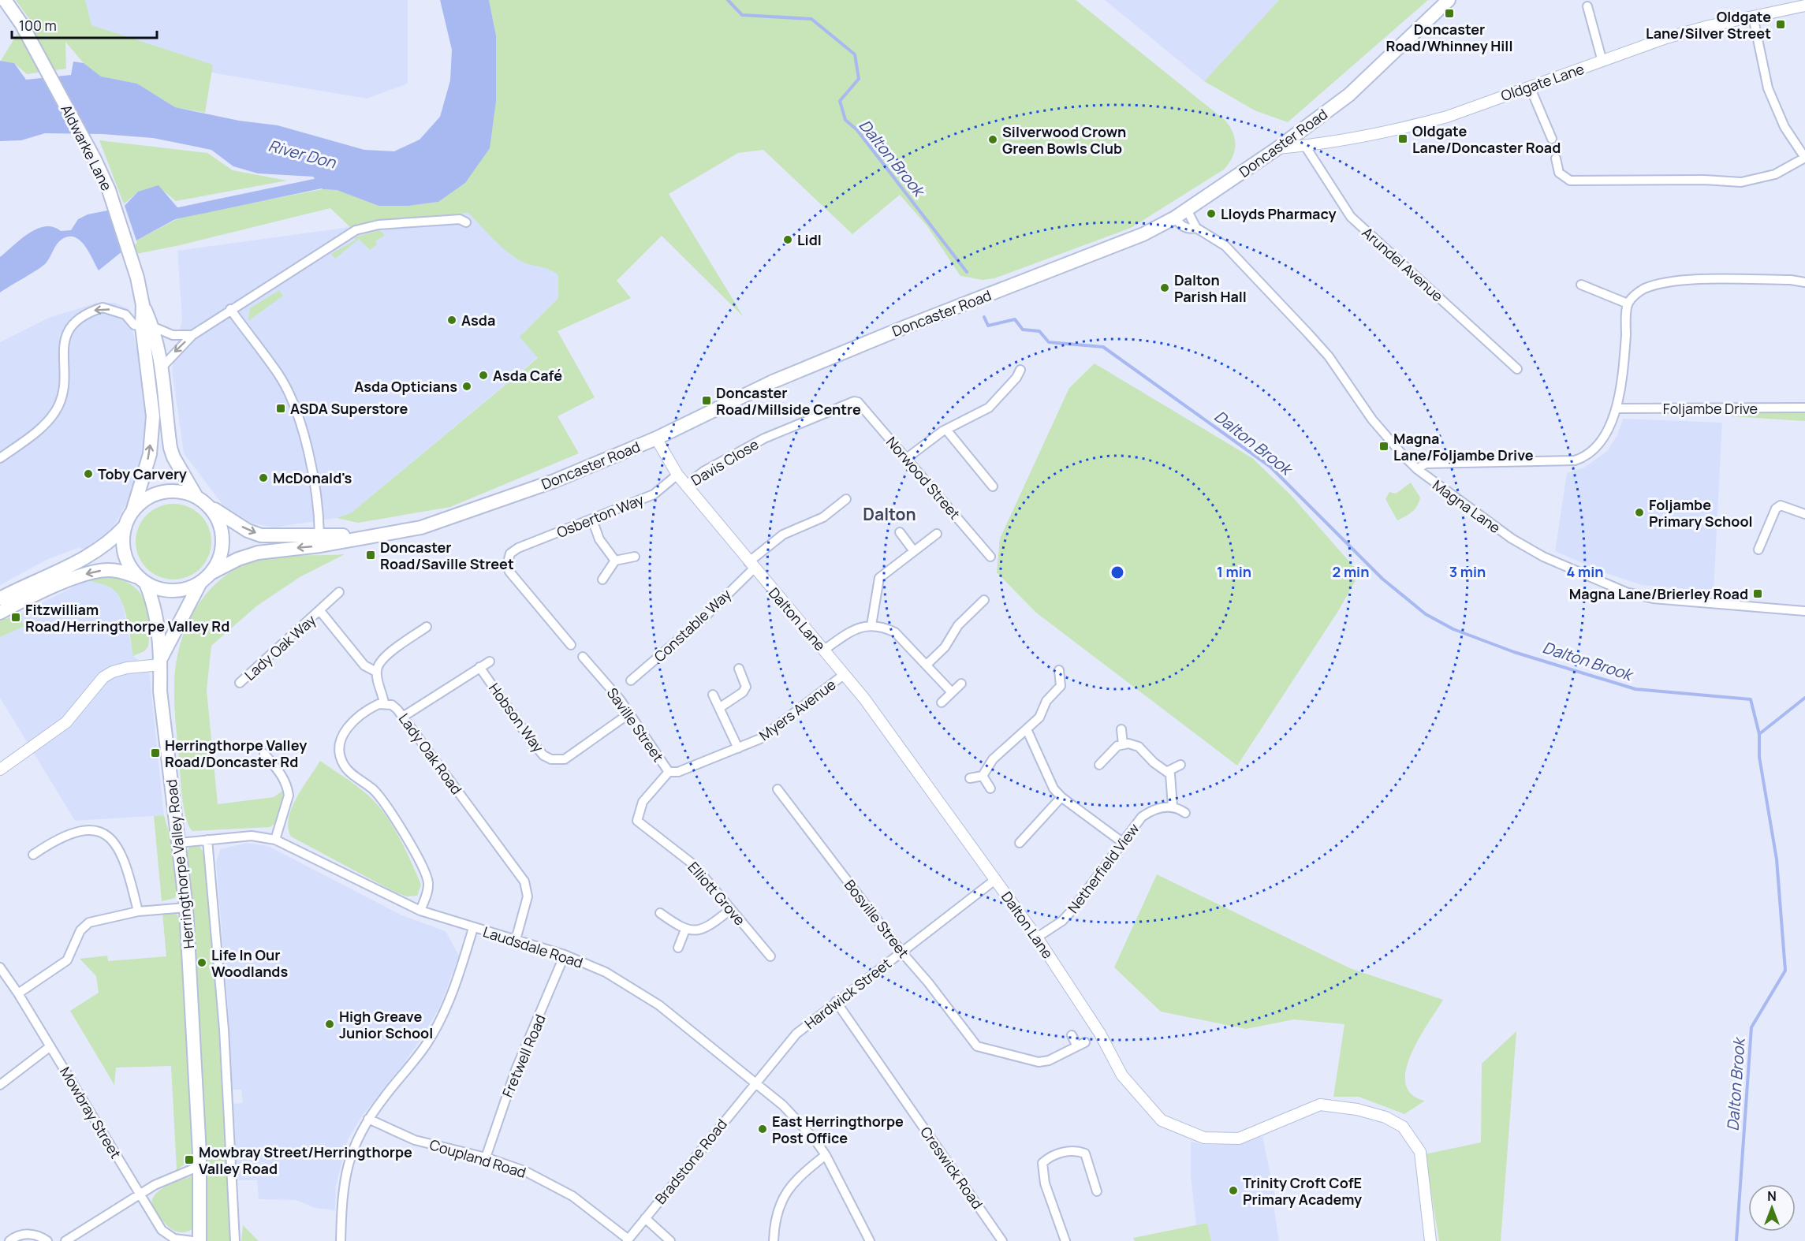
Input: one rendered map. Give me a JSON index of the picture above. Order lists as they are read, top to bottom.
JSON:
{
  "streets": {
    "main road": ["Doncaster Road", "Aldwarke Lane", "Herringthorpe Valley Road"],
    "street": [
      "Oldgate Lane",
      "Arundel Avenue",
      "Foljambe Drive",
      "Davis Close",
      "Norwood Street",
      "Magna Lane",
      "Osberton Way",
      "Dalton Lane",
      "Constable Way",
      "Lady Oak Way",
      "Myers Avenue",
      "Hobson Way",
      "Saville Street",
      "Lady Oak Road",
      "Netherfield View",
      "Elliott Grove",
      "Bosville Street",
      "Laudsdale Road",
      "Hardwick Street",
      "Fretwell Road",
      "Mowbray Street",
      "Coupland Road",
      "Bradstone Road",
      "Creswick Road"
    ]
  },
  "crossings": [
    ["Oldgate Lane", "Doncaster Road"],
    ["Oldgate Lane", "Arundel Avenue"],
    ["Doncaster Road", "Aldwarke Lane"],
    ["Doncaster Road", "Magna Lane"],
    ["Doncaster Road", "Dalton Lane"],
    ["Doncaster Road", "Herringthorpe Valley Road"],
    ["Aldwarke Lane", "Herringthorpe Valley Road"],
    ["Davis Close", "Norwood Street"],
    ["Davis Close", "Dalton Lane"],
    ["Osberton Way", "Dalton Lane"],
    ["Dalton Lane", "Constable Way"],
    ["Dalton Lane", "Myers Avenue"],
    ["Dalton Lane", "Netherfield View"],
    ["Dalton Lane", "Hardwick Street"],
    ["Myers Avenue", "Saville Street"],
    ["Myers Avenue", "Elliott Grove"],
    ["Hobson Way", "Saville Street"],
    ["Saville Street", "Elliott Grove"],
    ["Lady Oak Road", "Laudsdale Road"],
    ["Herringthorpe Valley Road", "Laudsdale Road"],
    ["Bosville Street", "Hardwick Street"],
    ["Laudsdale Road", "Hardwick Street"],
    ["Laudsdale Road", "Fretwell Road"],
    ["Laudsdale Road", "Bradstone Road"],
    ["Hardwick Street", "Bradstone Road"],
    ["Hardwick Street", "Creswick Road"],
    ["Fretwell Road", "Coupland Road"],
    ["Coupland Road", "Bradstone Road"]
  ],
  "districts": ["Dalton"],
  "water": ["River Don", "Dalton Brook"],
  "places": {
    "transit": [
      "Doncaster Road/Whinney Hill",
      "Oldgate Lane/Silver Street",
      "Oldgate Lane/Doncaster Road",
      "Doncaster Road/Millside Centre",
      "ASDA Superstore",
      "Magna Lane/Foljambe Drive",
      "Doncaster Road/Saville Street",
      "Magna Lane/Brierley Road",
      "Fitzwilliam Road/Herringthorpe Valley Rd",
      "Herringthorpe Valley Road/Doncaster Rd",
      "Mowbray Street/Herringthorpe Valley Road"
    ],
    "other": [
      "Silverwood Crown Green Bowls Club",
      "Lloyds Pharmacy",
      "Lidl",
      "Dalton Parish Hall",
      "Asda",
      "Asda Café",
      "Asda Opticians",
      "Toby Carvery",
      "McDonald's",
      "Foljambe Primary School",
      "Life In Our Woodlands",
      "High Greave Junior School",
      "East Herringthorpe Post Office",
      "Trinity Croft CofE Primary Academy"
    ]
  },
  "scale_bar": "100 m",
  "north": "top",
  "rings": [
    "1 min",
    "2 min",
    "3 min",
    "4 min"
  ]
}
